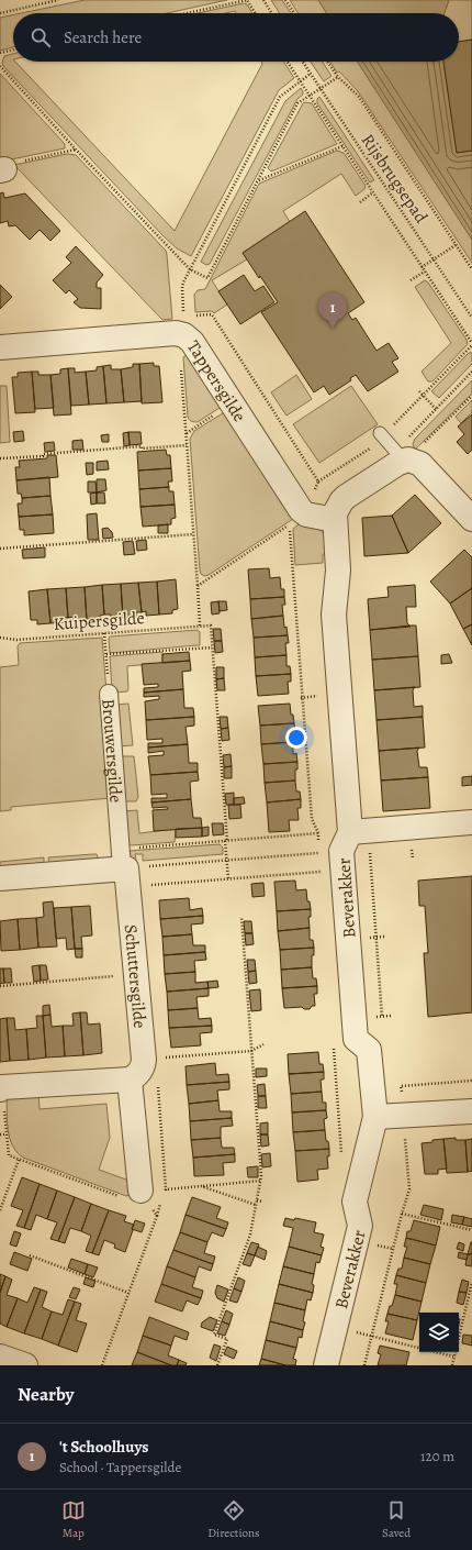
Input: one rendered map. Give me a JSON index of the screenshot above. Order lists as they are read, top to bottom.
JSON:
{
  "streets": {
    "street": [
      "Tappersgilde",
      "Brouwersgilde",
      "Beverakker",
      "Schuttersgilde"
    ],
    "path": ["Rijsbrugsepad", "Kuipersgilde"]
  },
  "crossings": [
    ["Kuipersgilde", "Brouwersgilde"],
    ["Brouwersgilde", "Schuttersgilde"]
  ],
  "page": {
    "search": "Search here",
    "pins": "1",
    "heading": "Nearby",
    "list": [
      {
        "mark": "1",
        "name": "'t Schoolhuys",
        "note": "School · Tappersgilde",
        "value": "120 m"
      }
    ],
    "nav": ["Map", "Directions", "Saved"]
  }
}
